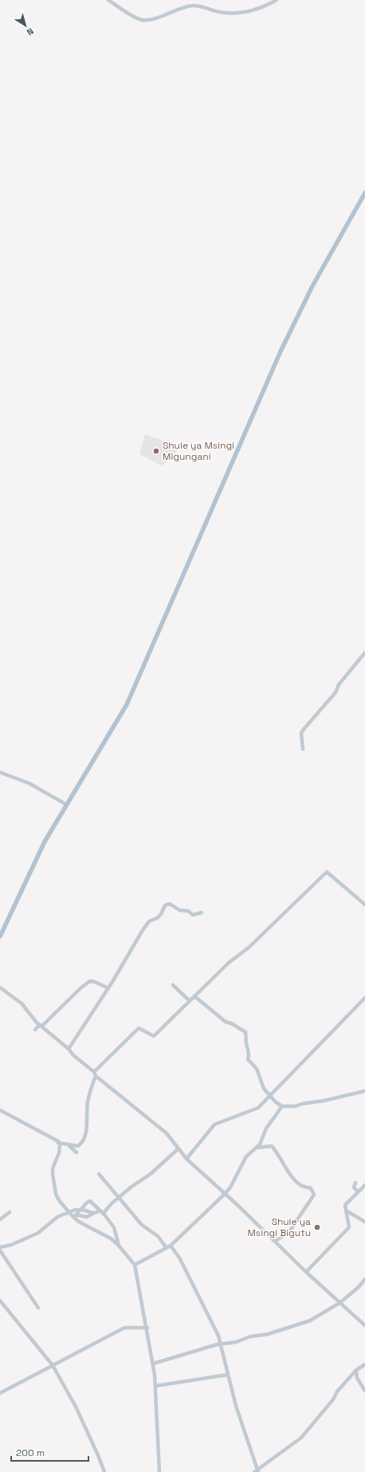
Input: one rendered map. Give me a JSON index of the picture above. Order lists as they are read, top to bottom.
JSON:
{
  "places": ["Shule ya Msingi Migungani", "Shule ya Msingi Bigutu"],
  "scale_bar": "200 m",
  "north": "bottom right"
}
